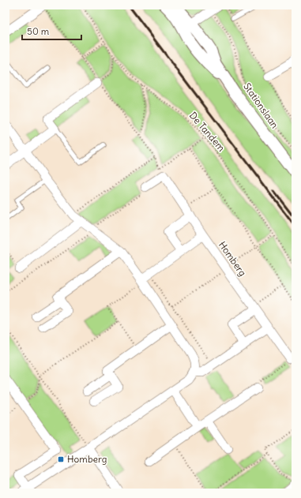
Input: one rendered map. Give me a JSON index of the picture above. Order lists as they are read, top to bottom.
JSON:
{
  "streets": {
    "street": ["Stationslaan", "Homberg"],
    "path": ["De Tandem"]
  },
  "places": {
    "transit": ["Homberg"]
  },
  "scale_bar": "50 m"
}
